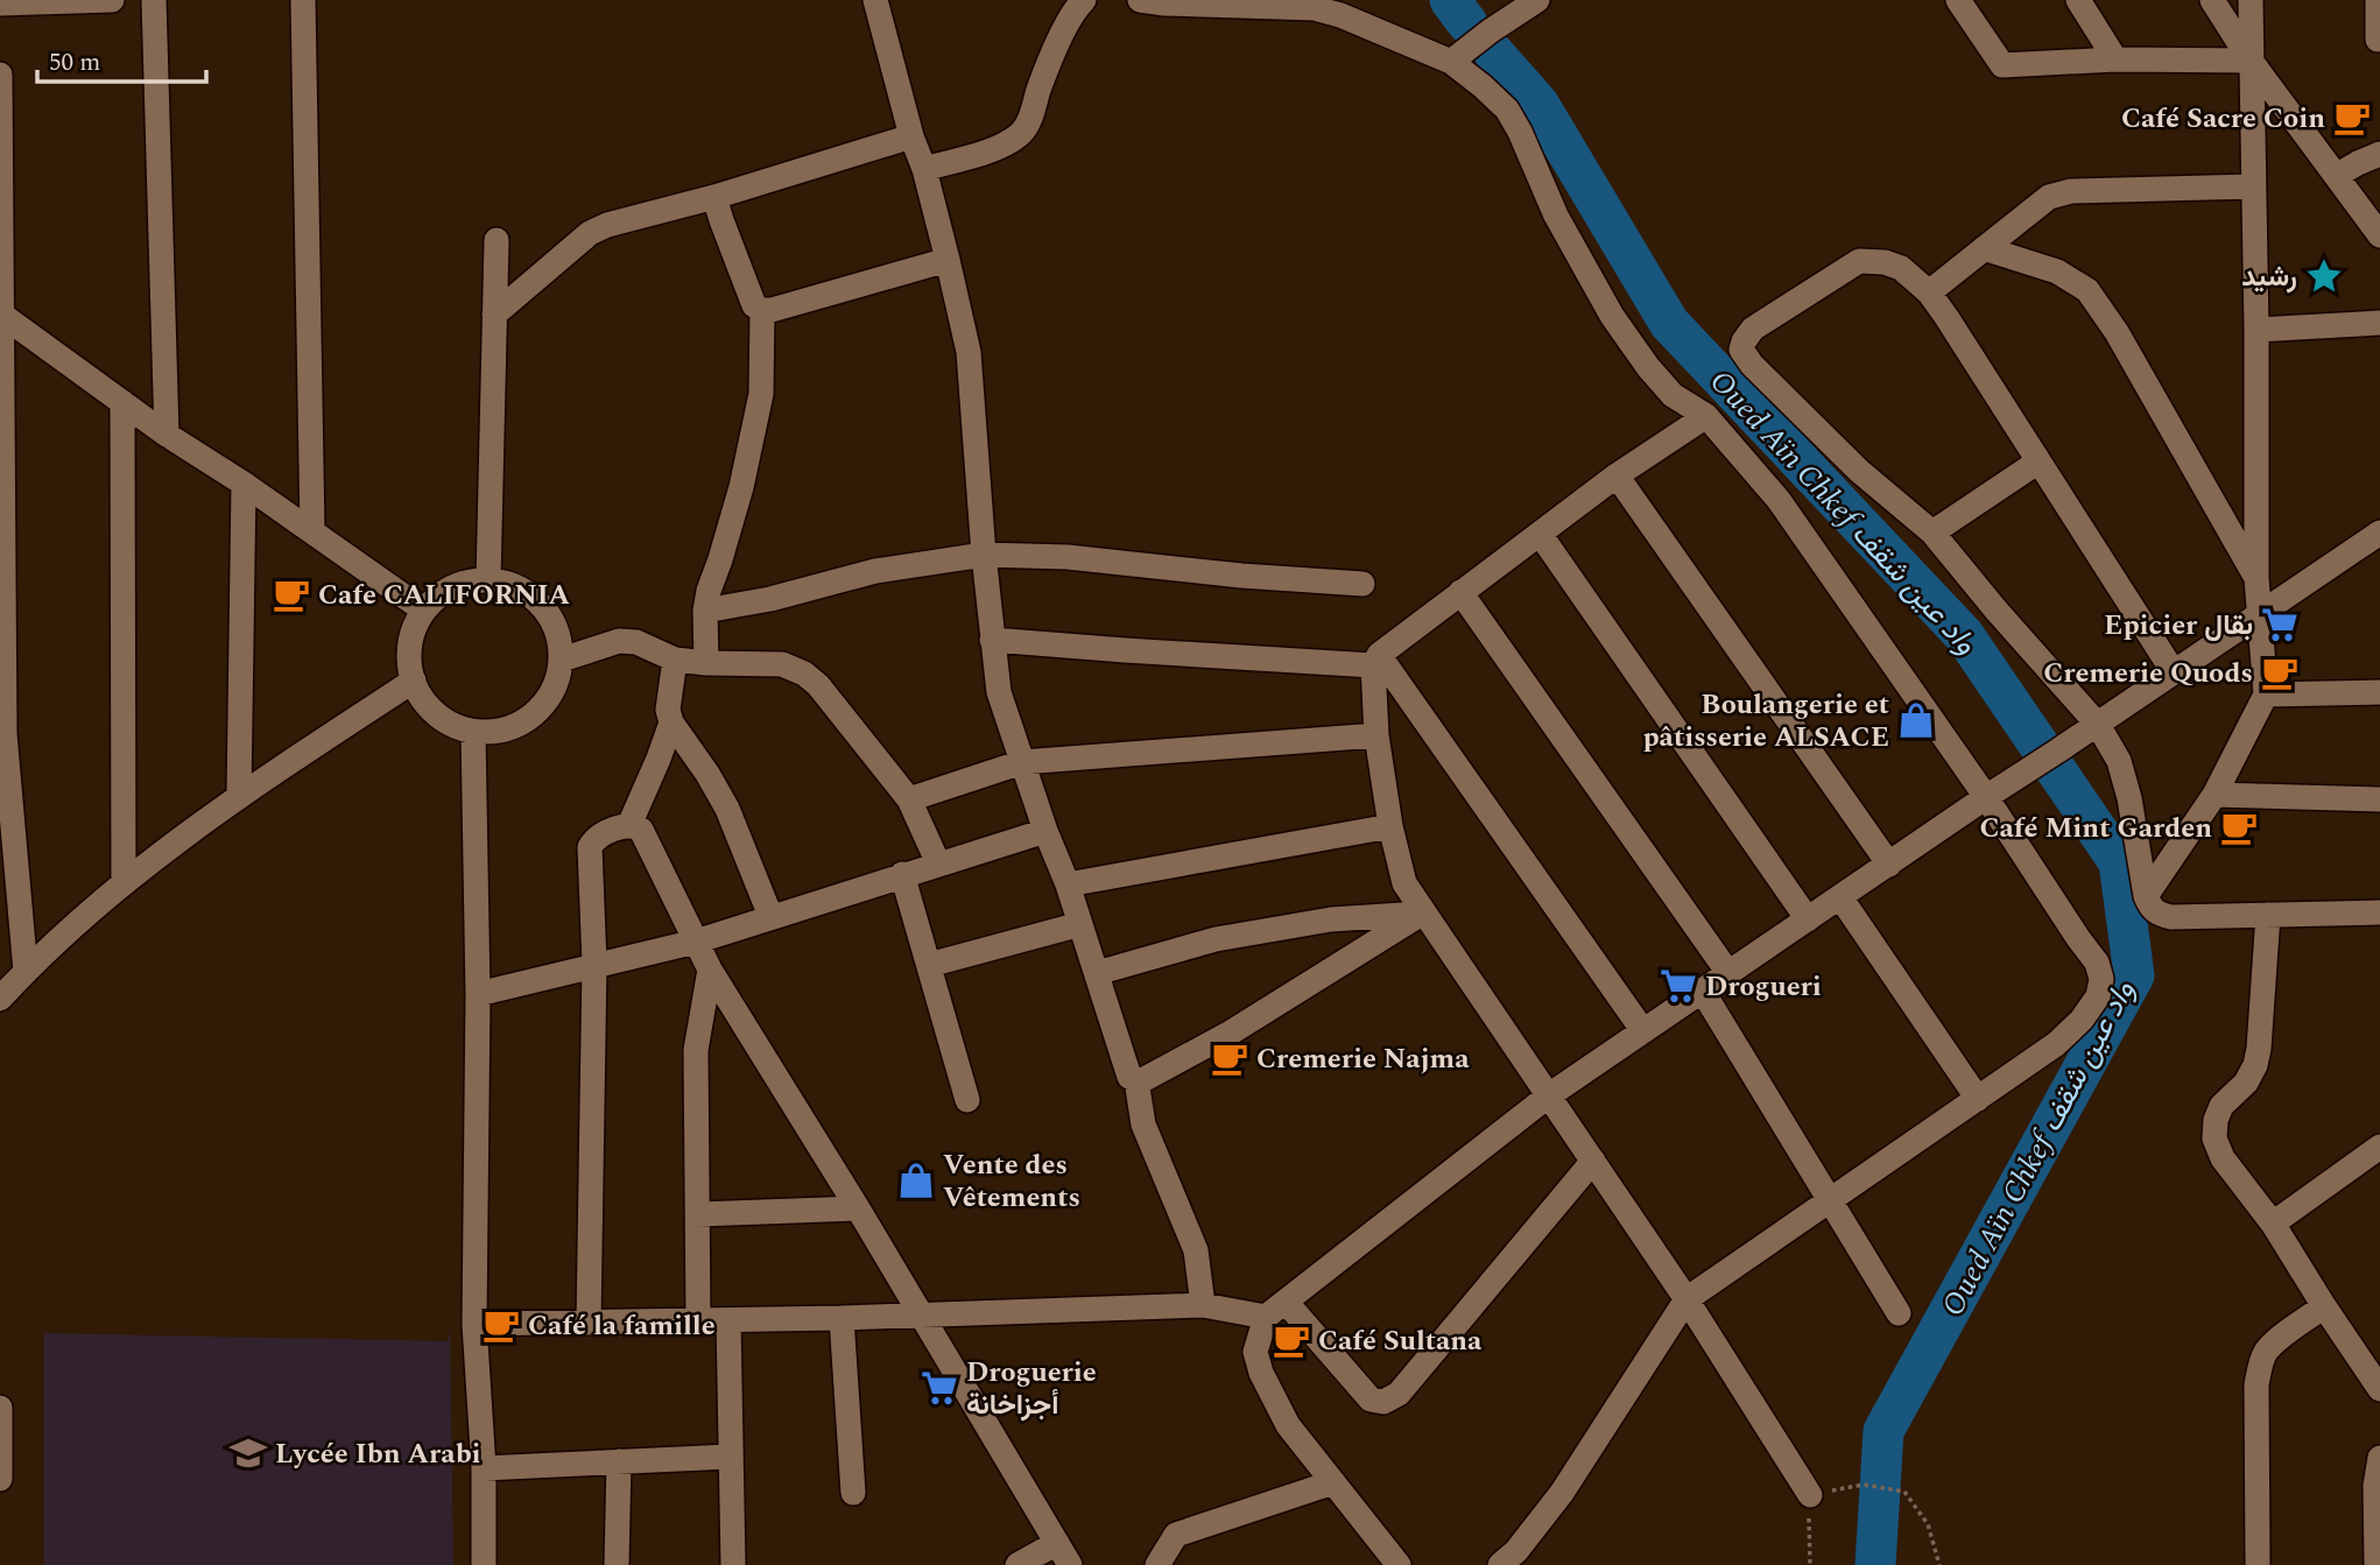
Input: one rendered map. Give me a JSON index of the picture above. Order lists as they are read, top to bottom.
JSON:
{
  "water": ["Oued Aïn Chkef واد عين شقف"],
  "places": {
    "cafe": [
      "Café Sacre Coin",
      "Cafe CALIFORNIA",
      "Cremerie Quods",
      "Café Mint Garden",
      "Cremerie Najma",
      "Café la famille",
      "Café Sultana"
    ],
    "place": ["رشيد"],
    "supermarket": ["Epicier بقال", "Drogueri", "Droguerie أجزاخانة"],
    "shop": ["Boulangerie et pâtisserie ALSACE", "Vente des Vêtements"],
    "school or university": ["Lycée Ibn Arabi"]
  },
  "scale_bar": "50 m"
}
